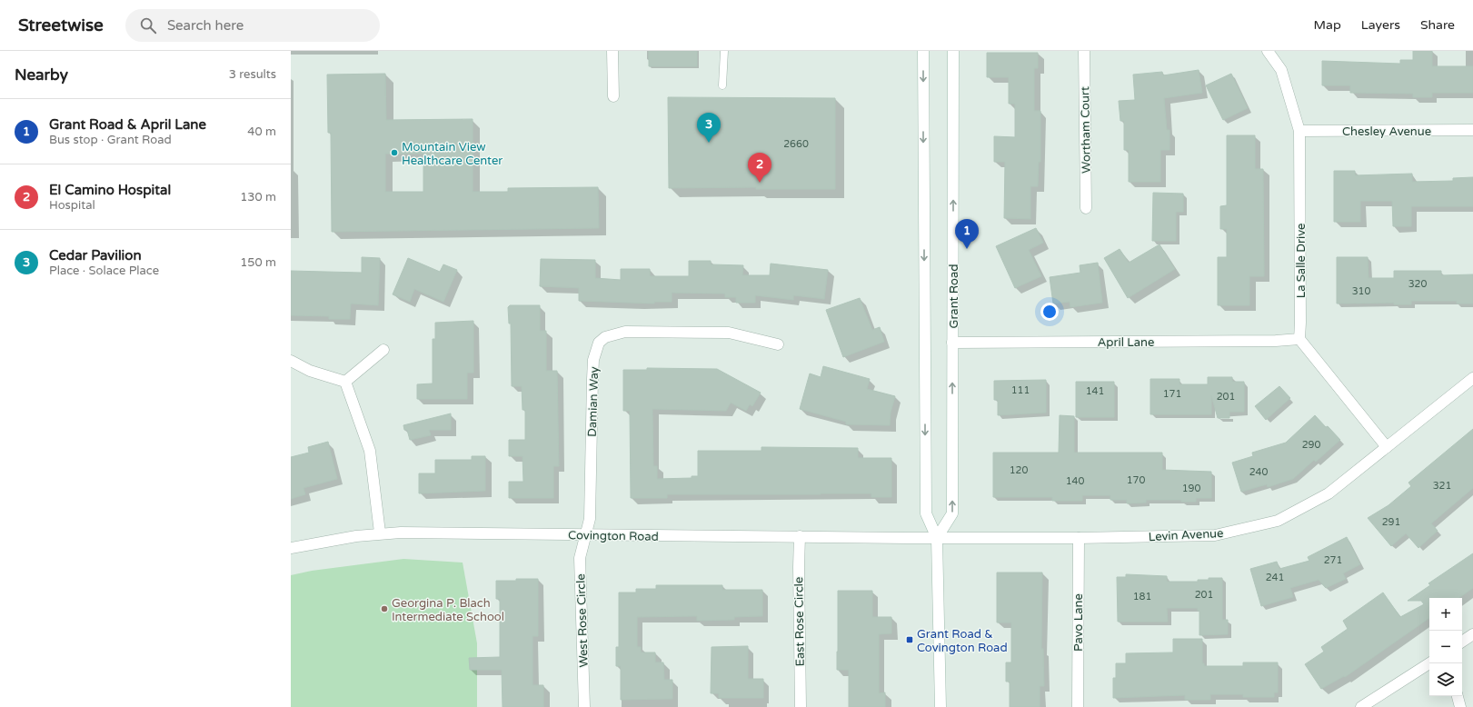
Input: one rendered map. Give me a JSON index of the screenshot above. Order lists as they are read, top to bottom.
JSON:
{
  "streets": {
    "street": [
      "Wortham Court",
      "Chesley Avenue",
      "La Salle Drive",
      "Grant Road",
      "April Lane",
      "Damian Way",
      "Levin Avenue",
      "Covington Road",
      "West Rose Circle",
      "East Rose Circle",
      "Pavo Lane"
    ]
  },
  "crossings": [
    ["Chesley Avenue", "La Salle Drive"],
    ["La Salle Drive", "April Lane"],
    ["Grant Road", "April Lane"],
    ["Grant Road", "Levin Avenue"],
    ["Grant Road", "Covington Road"],
    ["Damian Way", "Covington Road"],
    ["Damian Way", "West Rose Circle"],
    ["Levin Avenue", "Covington Road"],
    ["Levin Avenue", "Pavo Lane"],
    ["Covington Road", "West Rose Circle"],
    ["Covington Road", "East Rose Circle"]
  ],
  "places": {
    "other": ["Mountain View Healthcare Center", "Georgina P. Blach Intermediate School"],
    "transit": ["Grant Road & Covington Road"]
  },
  "house_numbers": [
    "2660",
    "320",
    "310",
    "111",
    "141",
    "171",
    "201",
    "290",
    "120",
    "240",
    "170",
    "140",
    "321",
    "190",
    "291",
    "271",
    "241",
    "201",
    "181"
  ],
  "page": {
    "header": "Streetwise",
    "search": "Search here",
    "nav": ["Map", "Layers", "Share"],
    "heading": ["Nearby", "3 results"],
    "list": [
      {
        "mark": "1",
        "name": "Grant Road & April Lane",
        "note": "Bus stop · Grant Road",
        "value": "40 m"
      },
      {
        "mark": "2",
        "name": "El Camino Hospital",
        "note": "Hospital",
        "value": "130 m"
      },
      {
        "mark": "3",
        "name": "Cedar Pavilion",
        "note": "Place · Solace Place",
        "value": "150 m"
      }
    ],
    "pins": ["3", "2", "1"],
    "map_buttons": ["+", "−"]
  }
}
